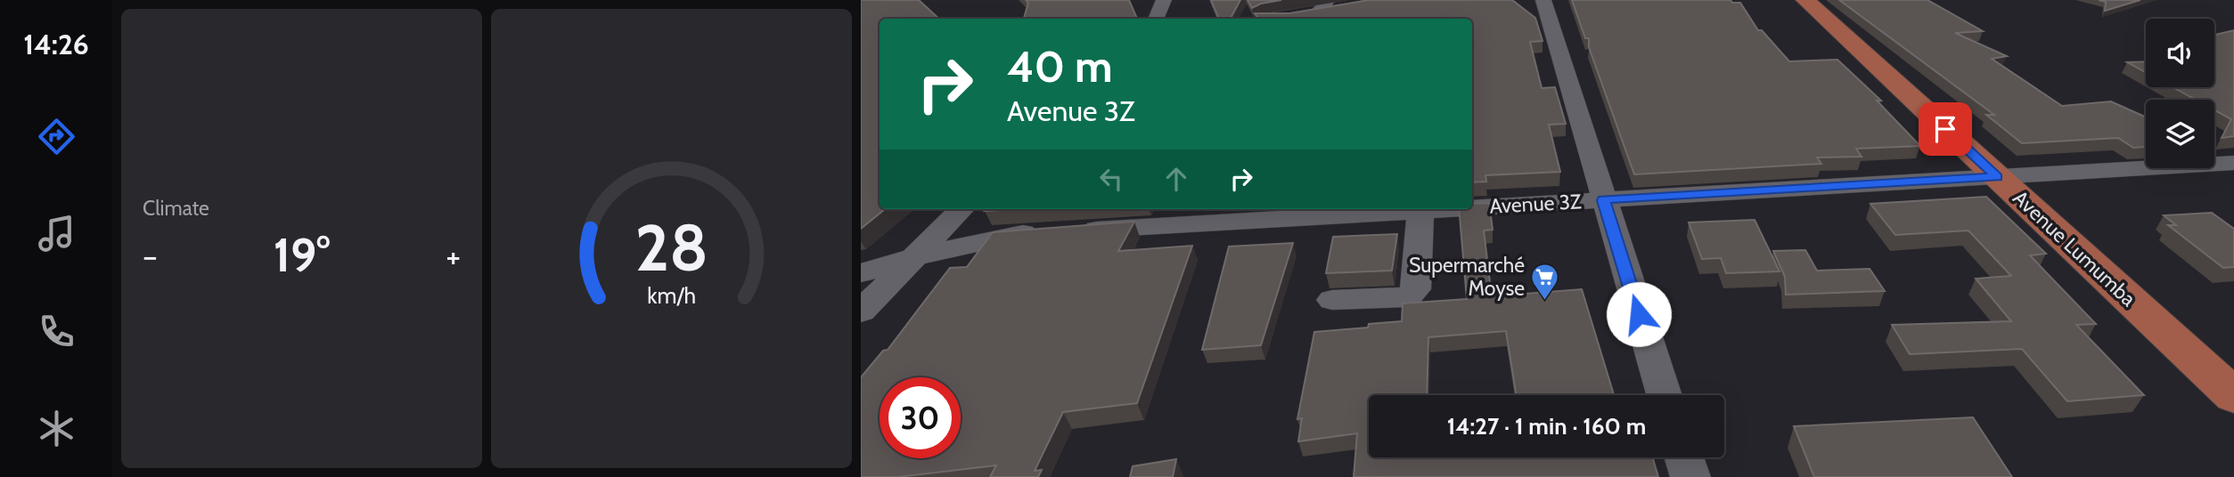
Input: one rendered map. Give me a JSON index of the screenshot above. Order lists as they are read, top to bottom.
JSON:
{
  "streets": {
    "main road": ["Avenue Lumumba"],
    "street": ["Avenue 3Z"]
  },
  "crossings": [
    ["Avenue 3Z", "Avenue Lumumba"]
  ],
  "places": {
    "supermarket": ["Supermarché Moyse"]
  },
  "page": {
    "tabs": "14:26",
    "tile": "Climate",
    "turn": ["40 m", "Avenue 3Z"],
    "heat": ["−", "19°", "+"],
    "limit": "30",
    "trip": "14:27 · 1 min · 160 m",
    "gauge": ["28", "km/h"]
  }
}
